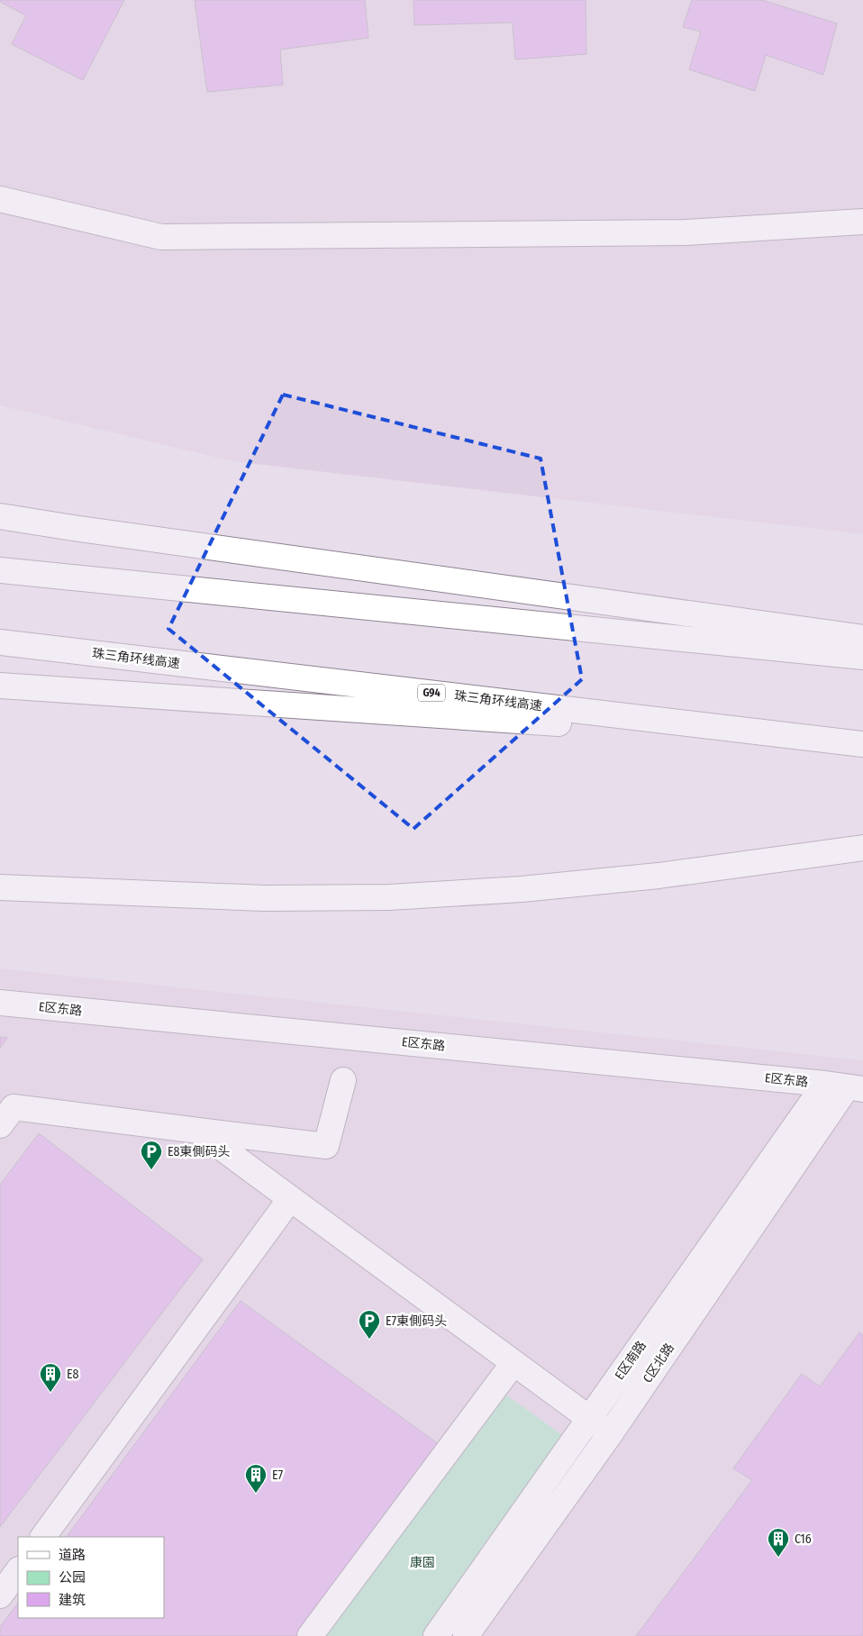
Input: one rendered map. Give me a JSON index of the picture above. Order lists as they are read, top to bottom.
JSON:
{
  "streets": {
    "main road": [
      "珠三角环线高速",
      "G94",
      "E区东路",
      "E区南路",
      "C区北路"
    ]
  },
  "crossings": [
    ["E区东路", "E区南路"],
    ["E区东路", "C区北路"],
    ["E区南路", "C区北路"]
  ],
  "parks": ["康園"],
  "places": {
    "parking": ["E8東側码头", "E7東側码头"],
    "building": ["E8", "E7", "C16"]
  },
  "legend": ["道路", "公园", "建筑"]
}
